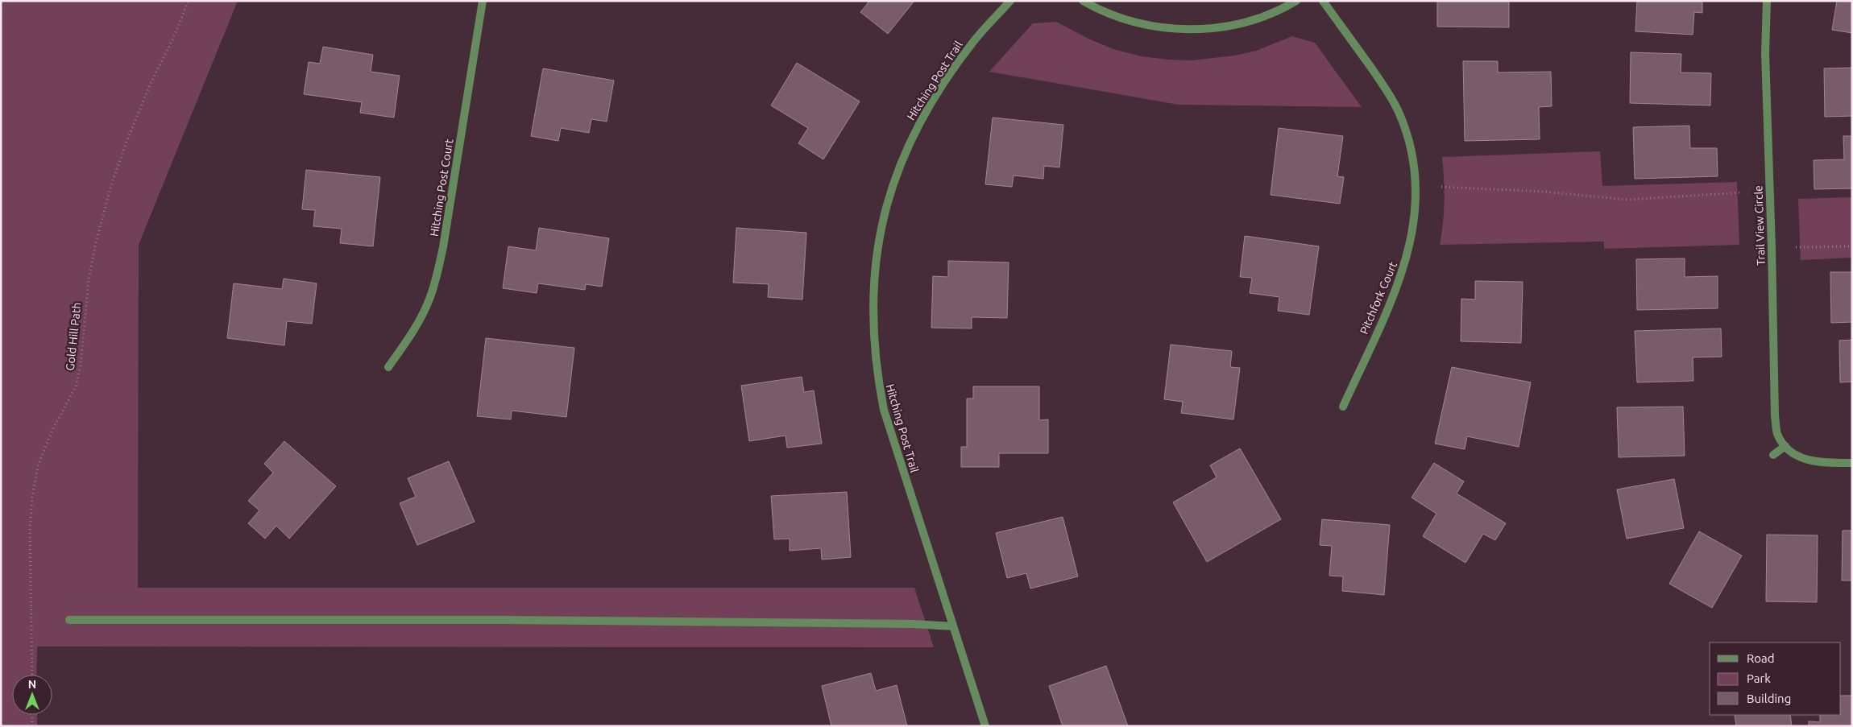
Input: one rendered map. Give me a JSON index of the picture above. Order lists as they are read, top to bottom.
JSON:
{
  "streets": {
    "street": [
      "Hitching Post Trail",
      "Hitching Post Court",
      "Trail View Circle",
      "Pitchfork Court"
    ],
    "path": ["Gold Hill Path"]
  },
  "legend": ["Road", "Park", "Building"],
  "north": "top"
}
